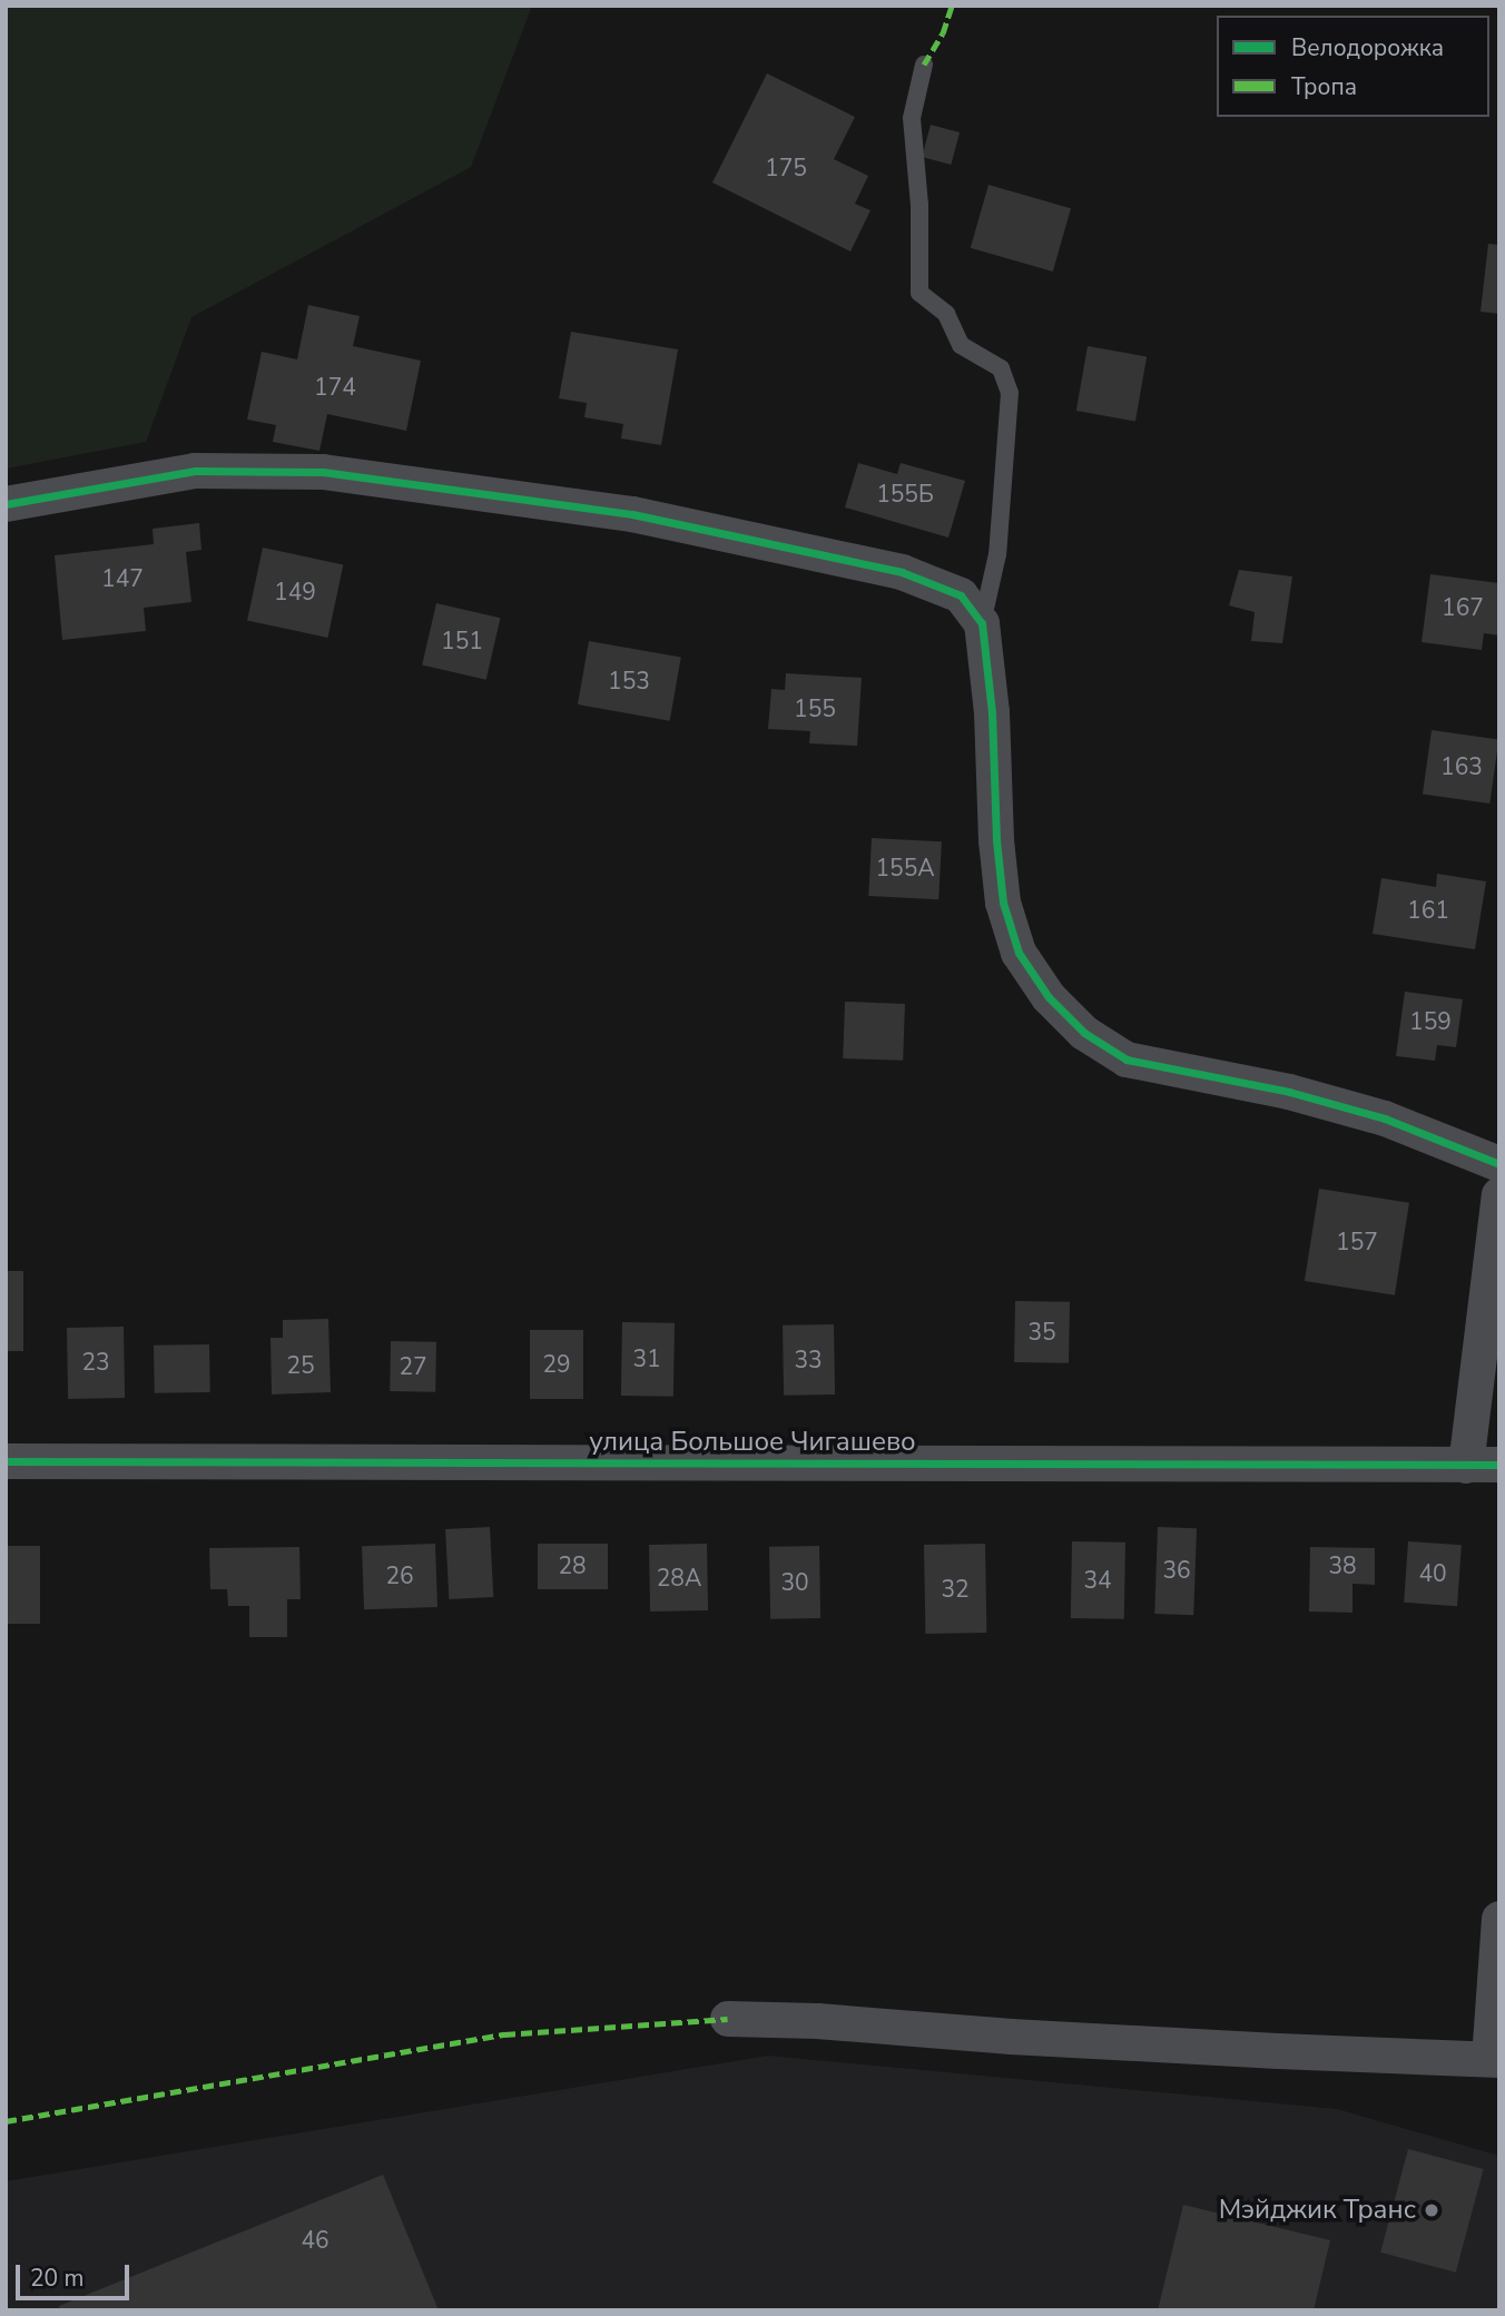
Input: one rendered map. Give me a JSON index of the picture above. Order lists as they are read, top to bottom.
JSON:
{
  "streets": {
    "street": ["улица Большое Чигашево"]
  },
  "places": ["Мэйджик Транс"],
  "house_numbers": [
    "175",
    "174",
    "155Б",
    "147",
    "149",
    "167",
    "151",
    "153",
    "155",
    "163",
    "155А",
    "161",
    "159",
    "157",
    "35",
    "31",
    "33",
    "23",
    "29",
    "25",
    "27",
    "28",
    "38",
    "36",
    "40",
    "26",
    "28А",
    "34",
    "30",
    "32",
    "46"
  ],
  "legend": ["Велодорожка", "Тропа"],
  "scale_bar": "20 m"
}
